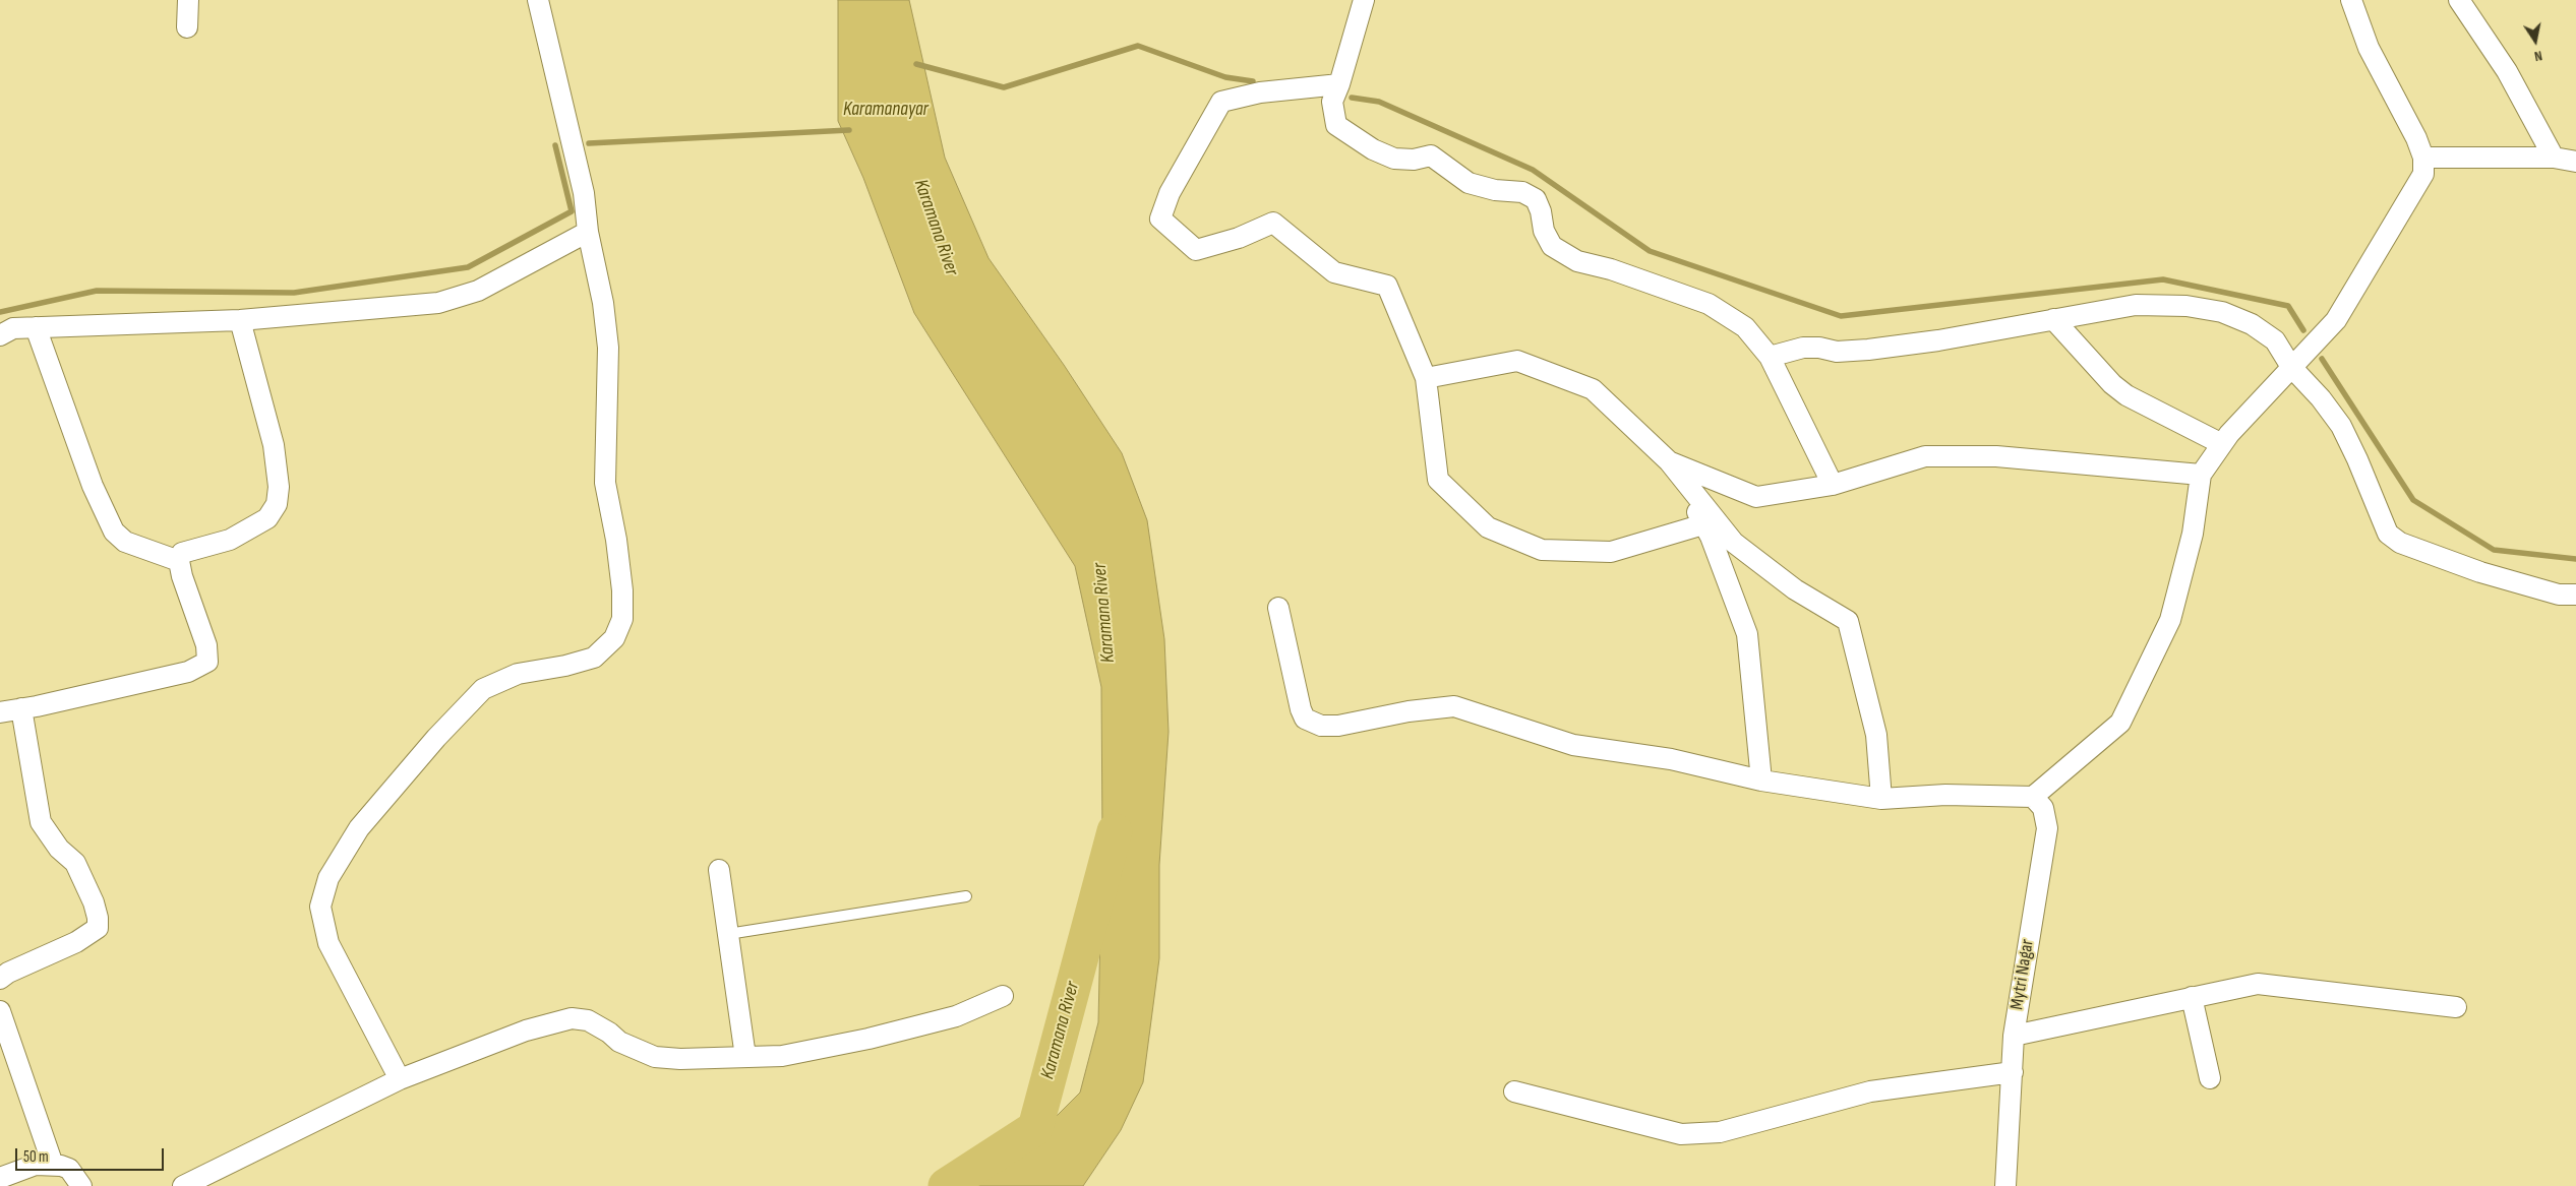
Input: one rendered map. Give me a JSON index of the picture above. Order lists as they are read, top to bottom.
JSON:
{
  "streets": {
    "street": ["Mytri Nagar"]
  },
  "water": ["Karamanayar", "Karamana River"],
  "scale_bar": "50 m",
  "north": "bottom"
}
